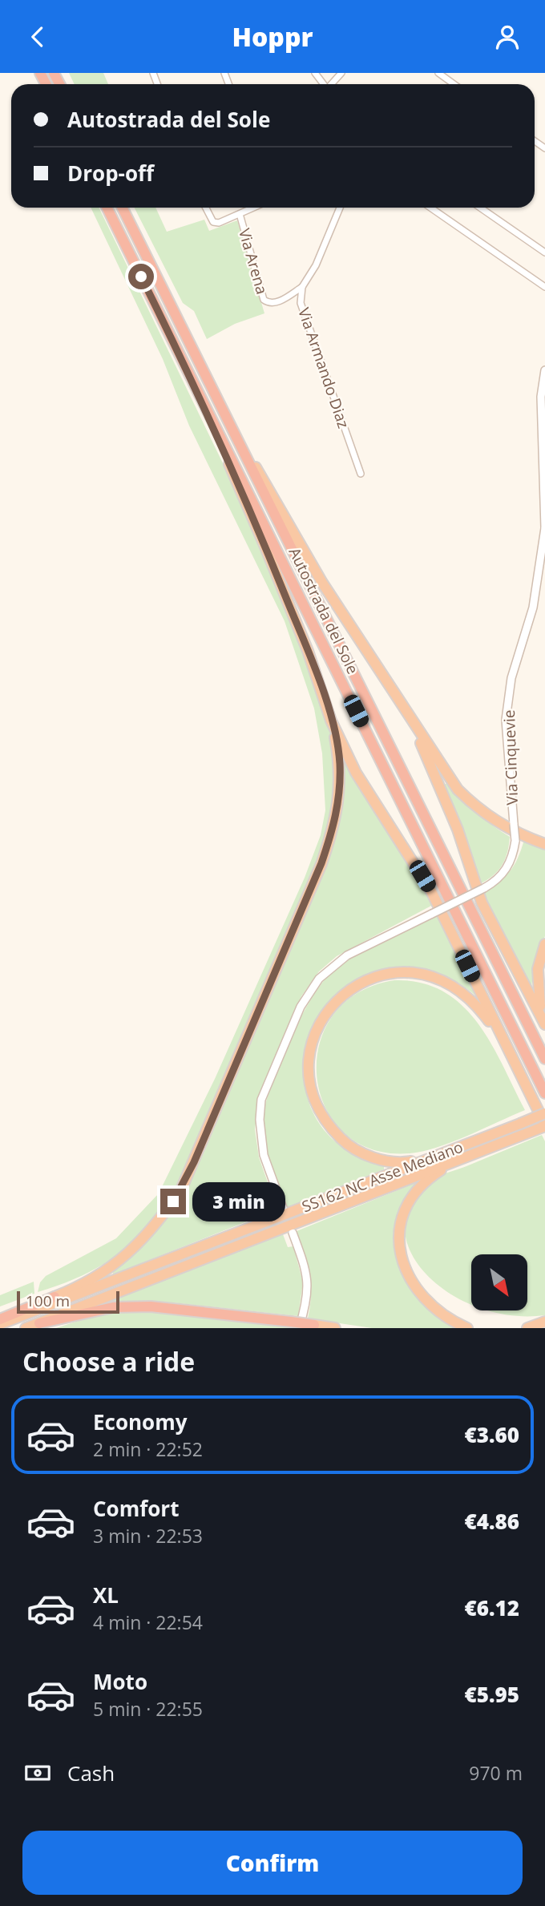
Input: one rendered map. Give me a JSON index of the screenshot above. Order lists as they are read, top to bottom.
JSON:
{
  "streets": {
    "highway": ["Autostrada del Sole", "SS162 NC Asse Mediano"],
    "street": ["Via Arena", "Via Armando Diaz", "Via Cinquevie"]
  },
  "crossings": [
    ["Via Arena", "Via Armando Diaz"]
  ],
  "scale_bar": "100 m",
  "north": "bottom right",
  "page": {
    "header": "Hoppr",
    "banner": ["Autostrada del Sole", "Drop-off"],
    "bubble": "3 min",
    "scale": "100 m",
    "heading": "Choose a ride",
    "list": [
      {
        "name": "Economy",
        "note": "2 min · 22:52",
        "value": "€3.60"
      },
      {
        "name": "Comfort",
        "note": "3 min · 22:53",
        "value": "€4.86"
      },
      {
        "name": "XL",
        "note": "4 min · 22:54",
        "value": "€6.12"
      },
      {
        "name": "Moto",
        "note": "5 min · 22:55",
        "value": "€5.95"
      }
    ],
    "pay": ["Cash", "970 m"],
    "buttons": "Confirm"
  }
}
